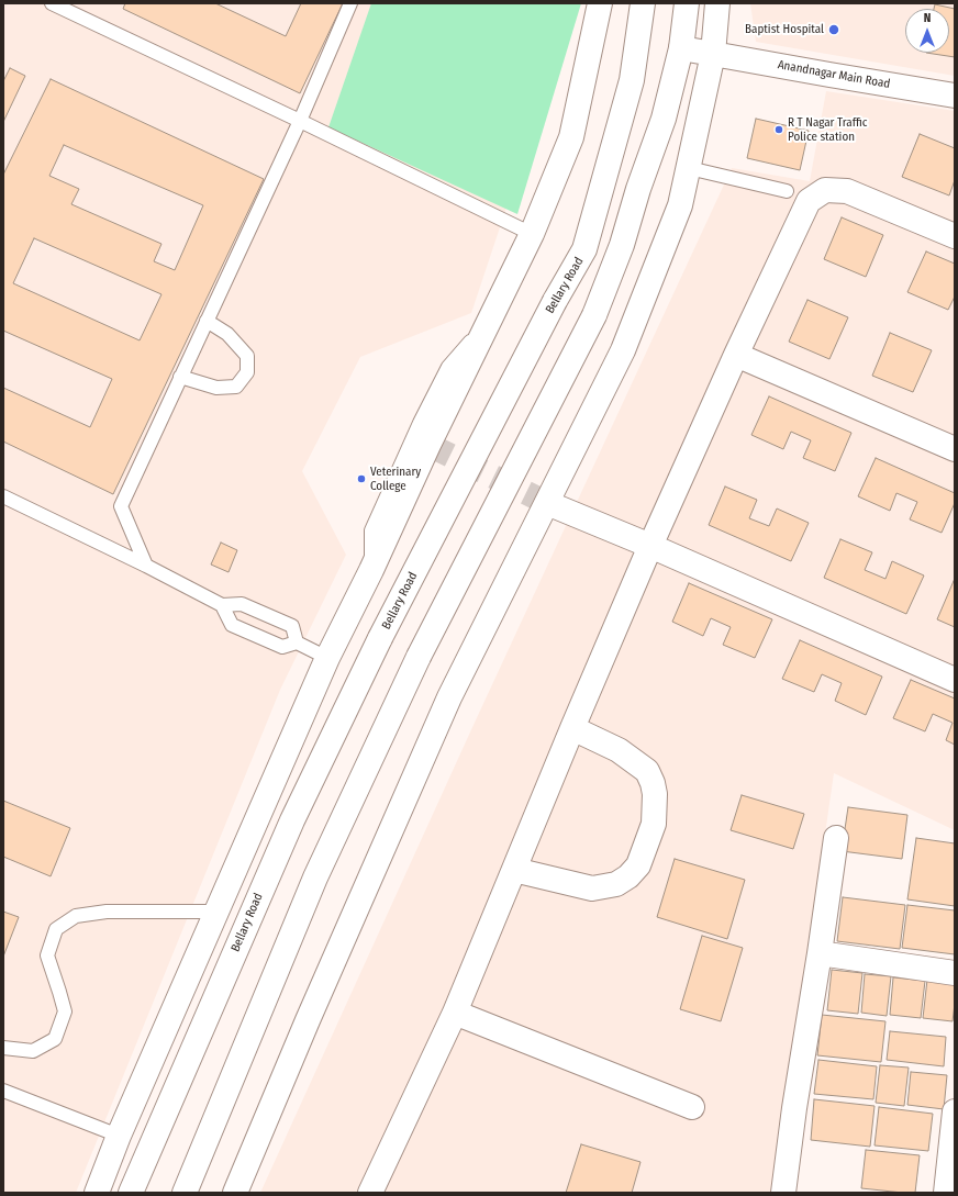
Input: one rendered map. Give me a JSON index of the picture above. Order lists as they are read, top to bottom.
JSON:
{
  "streets": {
    "main road": ["Anandnagar Main Road", "Bellary Road"]
  },
  "places": ["Baptist Hospital", "R T Nagar Traffic Police station", "Veterinary College"],
  "north": "top"
}
